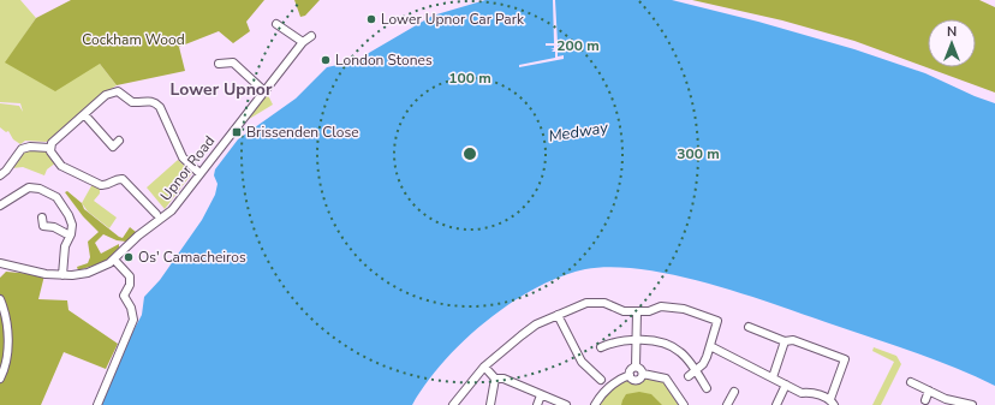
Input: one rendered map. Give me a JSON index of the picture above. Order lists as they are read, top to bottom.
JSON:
{
  "streets": {
    "street": ["Upnor Road"]
  },
  "districts": ["Lower Upnor"],
  "water": ["Medway"],
  "parks": ["Cockham Wood"],
  "places": {
    "other": ["Lower Upnor Car Park", "London Stones", "Os' Camacheiros"],
    "transit": ["Brissenden Close"]
  },
  "north": "top",
  "rings": ["200 m", "100 m", "300 m"]
}
